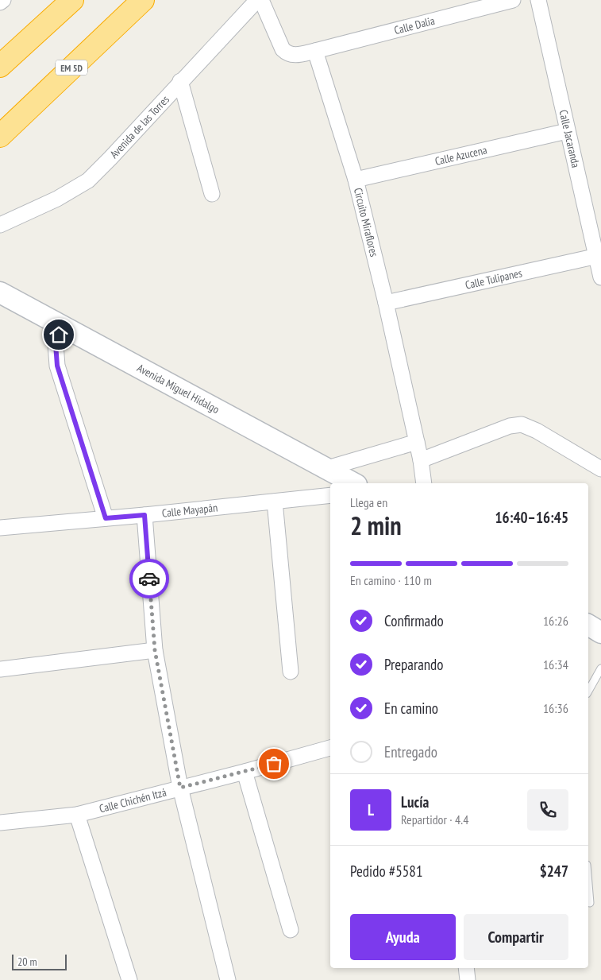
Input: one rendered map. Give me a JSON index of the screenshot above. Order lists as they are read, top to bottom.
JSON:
{
  "streets": {
    "highway": ["EM 5D"],
    "main road": ["Avenida Miguel Hidalgo"],
    "street": [
      "Calle Dalia",
      "Avenida de las Torres",
      "Calle Jacaranda",
      "Calle Azucena",
      "Circuito Miraflores",
      "Calle Tulipanes",
      "Calle Mayapán",
      "Calle Chichén Itzá"
    ]
  },
  "crossings": [
    ["Calle Dalia", "Circuito Miraflores"],
    ["Calle Jacaranda", "Calle Azucena"],
    ["Calle Jacaranda", "Calle Tulipanes"],
    ["Calle Azucena", "Circuito Miraflores"],
    ["Circuito Miraflores", "Calle Tulipanes"]
  ],
  "scale_bar": "20 m",
  "page": {
    "heading": ["2 min", "Llega en", "16:40–16:45"],
    "panel": [
      "Lucía",
      "Repartidor · 4.4",
      "Pedido #5581",
      "$247"
    ],
    "bar": "En camino · 110 m",
    "list": [
      ["Confirmado", "16:26"],
      ["Preparando", "16:34"],
      ["En camino", "16:36"],
      "Entregado"
    ],
    "round": "L",
    "buttons": ["Ayuda", "Compartir"],
    "scale": "20 m"
  }
}
